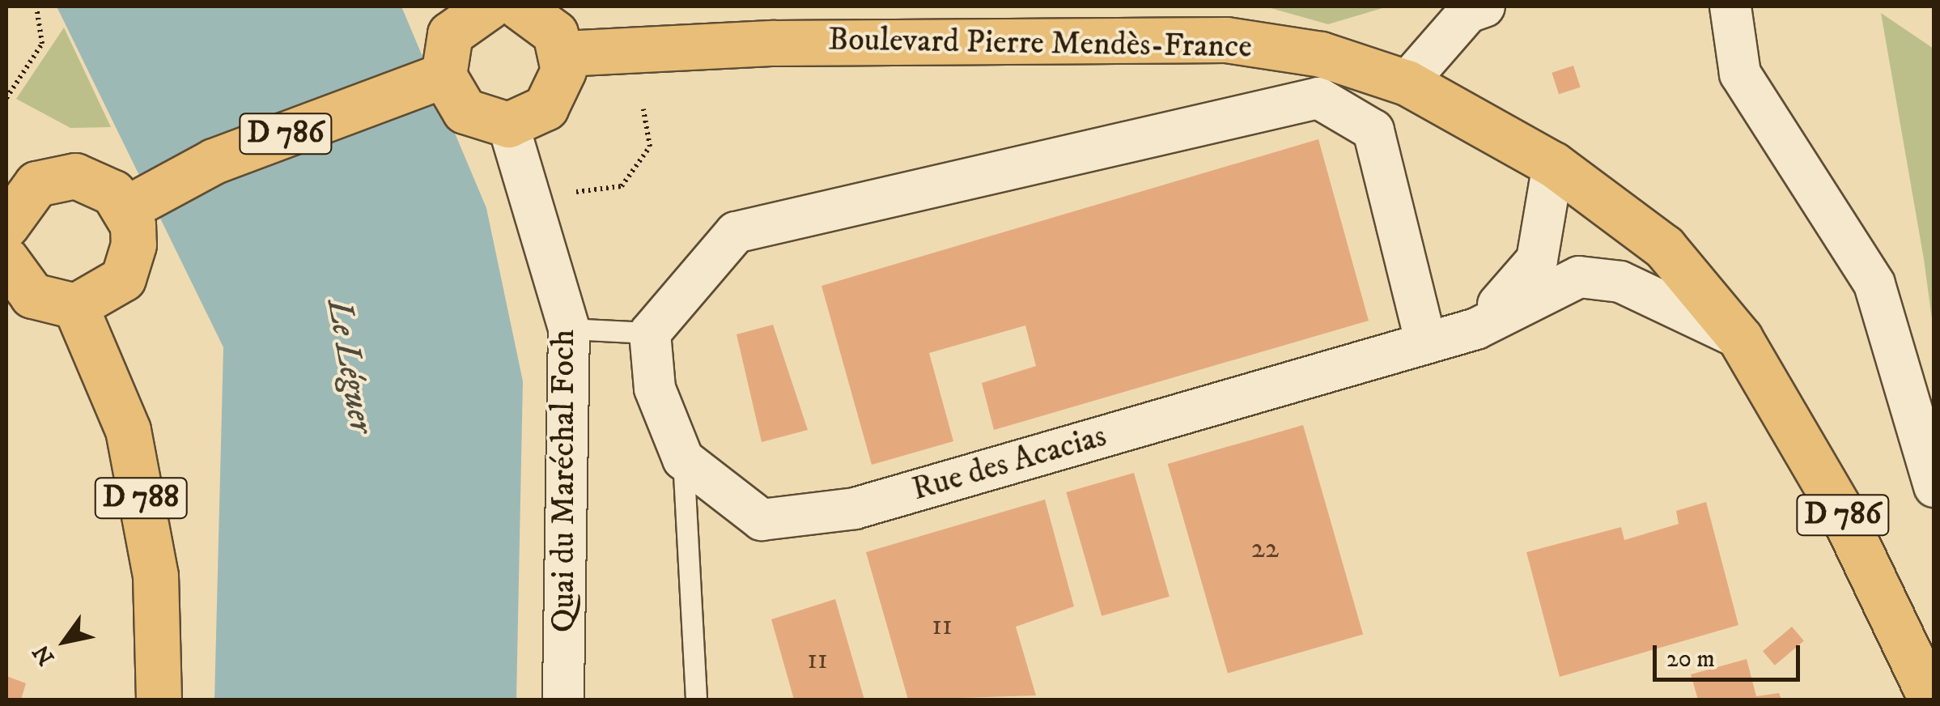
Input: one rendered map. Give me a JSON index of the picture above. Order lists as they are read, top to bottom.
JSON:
{
  "streets": {
    "main road": ["Boulevard Pierre Mendès-France", "D 786", "D 788"],
    "street": ["Rue des Acacias", "Quai du Maréchal Foch"]
  },
  "crossings": [
    ["Boulevard Pierre Mendès-France", "D 786"],
    ["Boulevard Pierre Mendès-France", "Rue des Acacias"],
    ["Boulevard Pierre Mendès-France", "Quai du Maréchal Foch"],
    ["D 786", "Quai du Maréchal Foch"]
  ],
  "water": ["Le Léguer"],
  "house_numbers": ["22", "11", "11"],
  "scale_bar": "20 m",
  "north": "bottom left"
}
